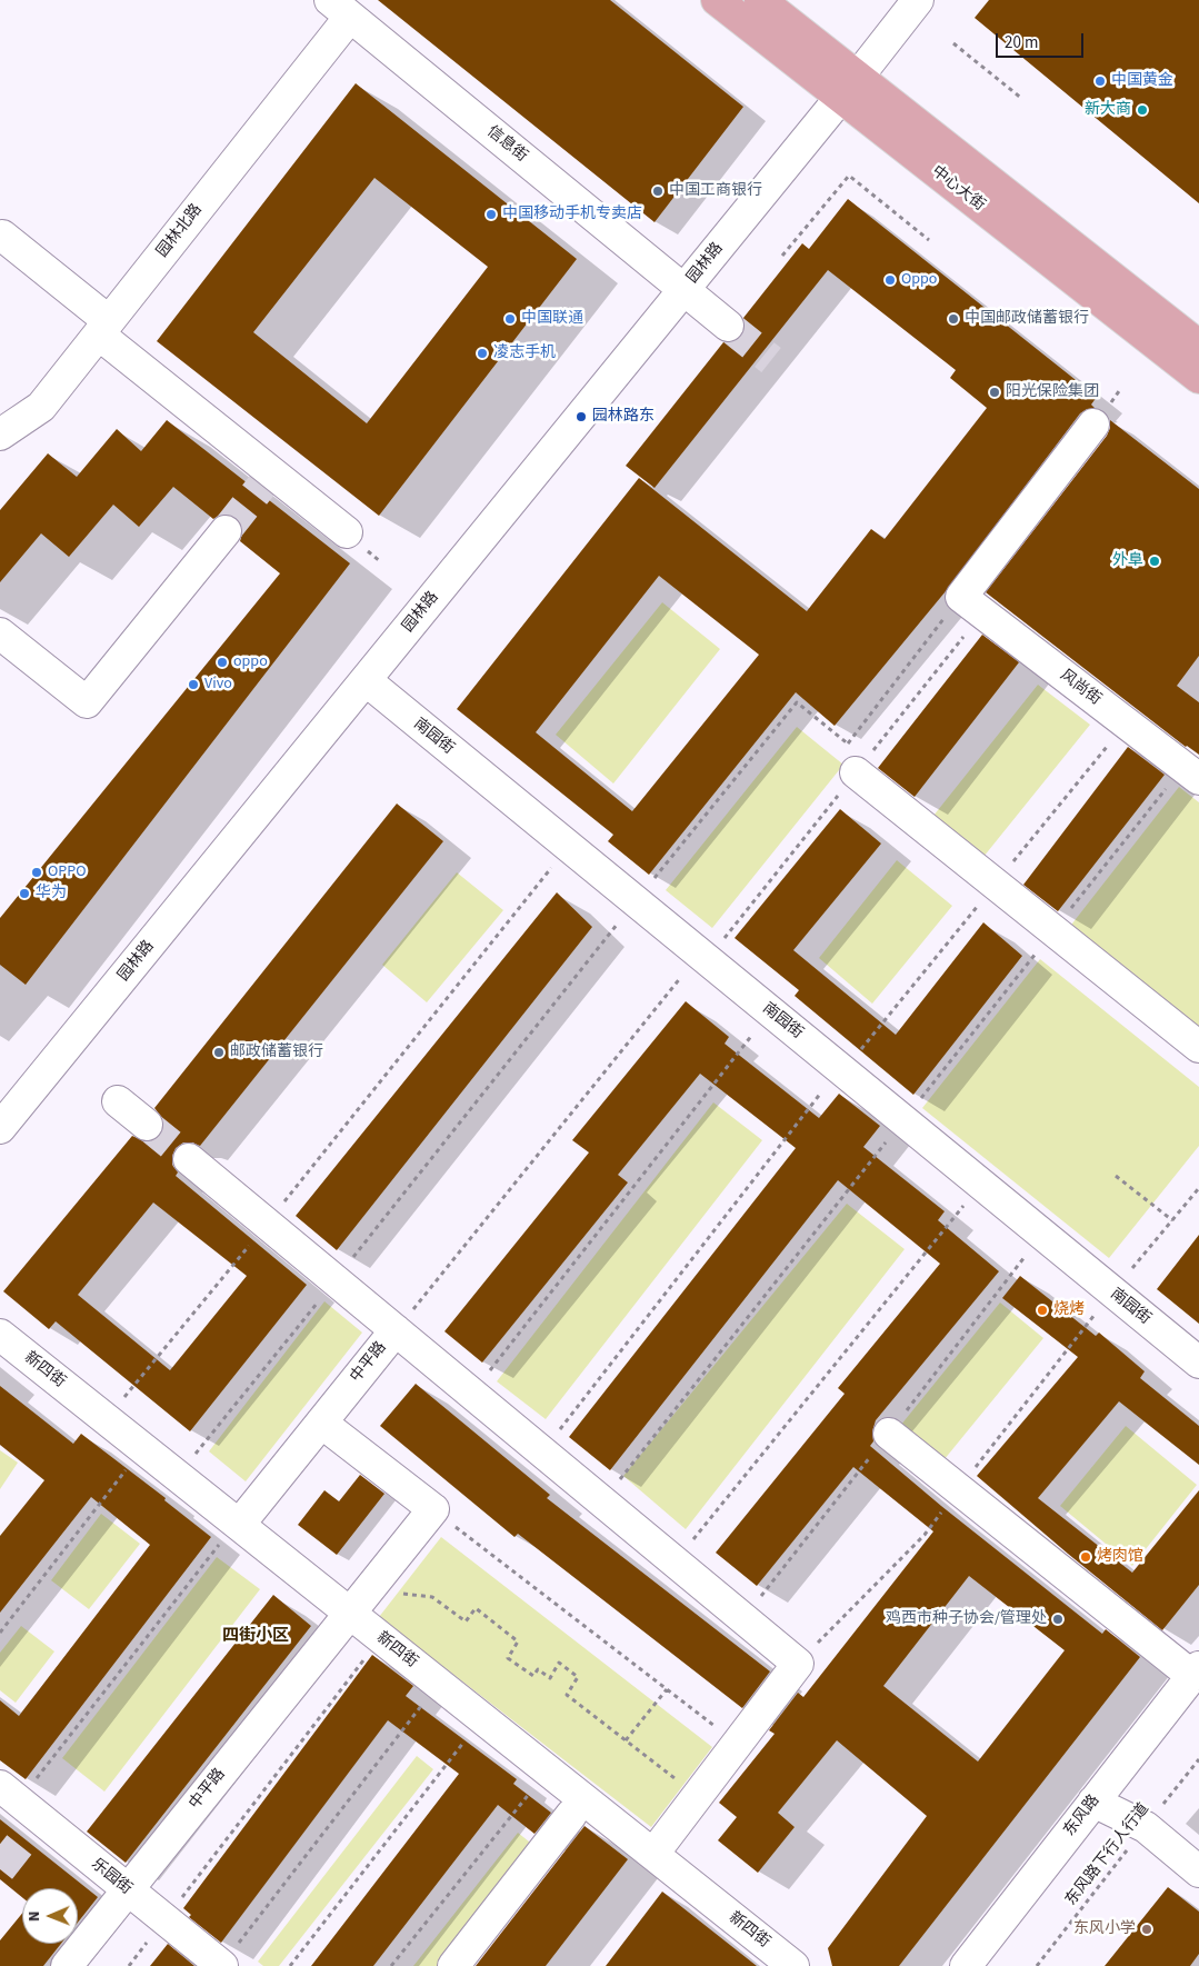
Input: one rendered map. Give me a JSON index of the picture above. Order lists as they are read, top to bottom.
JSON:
{
  "streets": {
    "main road": ["中心大街"],
    "street": [
      "信息街",
      "园林北路",
      "园林路",
      "风尚街",
      "南园街",
      "中平路",
      "新四街",
      "东风路",
      "乐园街"
    ],
    "path": ["东风路下行人行道"]
  },
  "crossings": [
    ["信息街", "园林北路"],
    ["信息街", "园林路"],
    ["中心大街", "园林路"],
    ["园林路", "南园街"],
    ["中平路", "新四街"],
    ["中平路", "乐园街"]
  ],
  "districts": ["四街小区"],
  "places": [
    "中国黄金",
    "新大商",
    "中国工商银行",
    "中国移动手机专卖店",
    "Oppo",
    "中国联通",
    "中国邮政储蓄银行",
    "凌志手机",
    "阳光保险集团",
    "园林路东",
    "外阜",
    "oppo",
    "Vivo",
    "OPPO",
    "华为",
    "邮政储蓄银行",
    "烧烤",
    "烤肉馆",
    "鸡西市种子协会/管理处",
    "东风小学"
  ],
  "scale_bar": "20 m",
  "north": "left"
}
